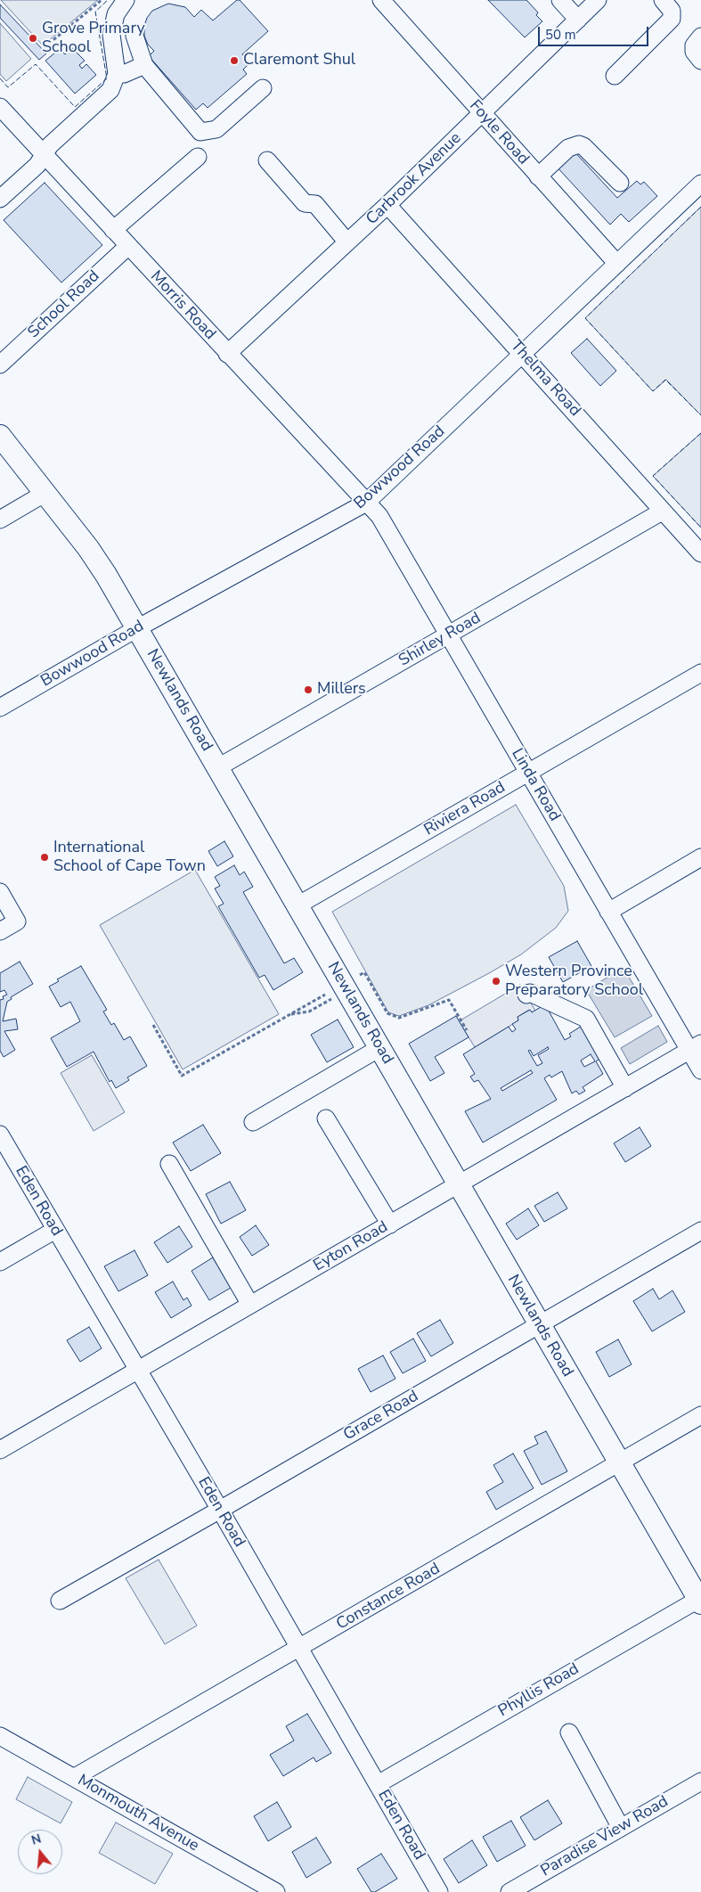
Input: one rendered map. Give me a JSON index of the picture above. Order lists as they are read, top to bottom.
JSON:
{
  "streets": {
    "main road": ["Newlands Road"],
    "street": [
      "Foyle Road",
      "Carbrook Avenue",
      "School Road",
      "Morris Road",
      "Thelma Road",
      "Bowwood Road",
      "Shirley Road",
      "Linda Road",
      "Riviera Road",
      "Eden Road",
      "Eyton Road",
      "Grace Road",
      "Constance Road",
      "Phyllis Road",
      "Monmouth Avenue",
      "Paradise View Road"
    ]
  },
  "crossings": [
    ["Foyle Road", "Carbrook Avenue"],
    ["Foyle Road", "Bowwood Road"],
    ["Carbrook Avenue", "Morris Road"],
    ["Carbrook Avenue", "Thelma Road"],
    ["School Road", "Morris Road"],
    ["Morris Road", "Bowwood Road"],
    ["Morris Road", "Linda Road"],
    ["Thelma Road", "Bowwood Road"],
    ["Thelma Road", "Shirley Road"],
    ["Bowwood Road", "Newlands Road"],
    ["Bowwood Road", "Linda Road"],
    ["Shirley Road", "Newlands Road"],
    ["Shirley Road", "Linda Road"],
    ["Newlands Road", "Riviera Road"],
    ["Newlands Road", "Eyton Road"],
    ["Newlands Road", "Grace Road"],
    ["Newlands Road", "Constance Road"],
    ["Newlands Road", "Phyllis Road"],
    ["Linda Road", "Riviera Road"],
    ["Linda Road", "Eyton Road"],
    ["Eden Road", "Eyton Road"],
    ["Eden Road", "Grace Road"],
    ["Eden Road", "Constance Road"],
    ["Eden Road", "Phyllis Road"],
    ["Constance Road", "Monmouth Avenue"]
  ],
  "places": [
    "Grove Primary School",
    "Claremont Shul",
    "Millers",
    "International School of Cape Town",
    "Western Province Preparatory School"
  ],
  "scale_bar": "50 m",
  "north": "top"
}
